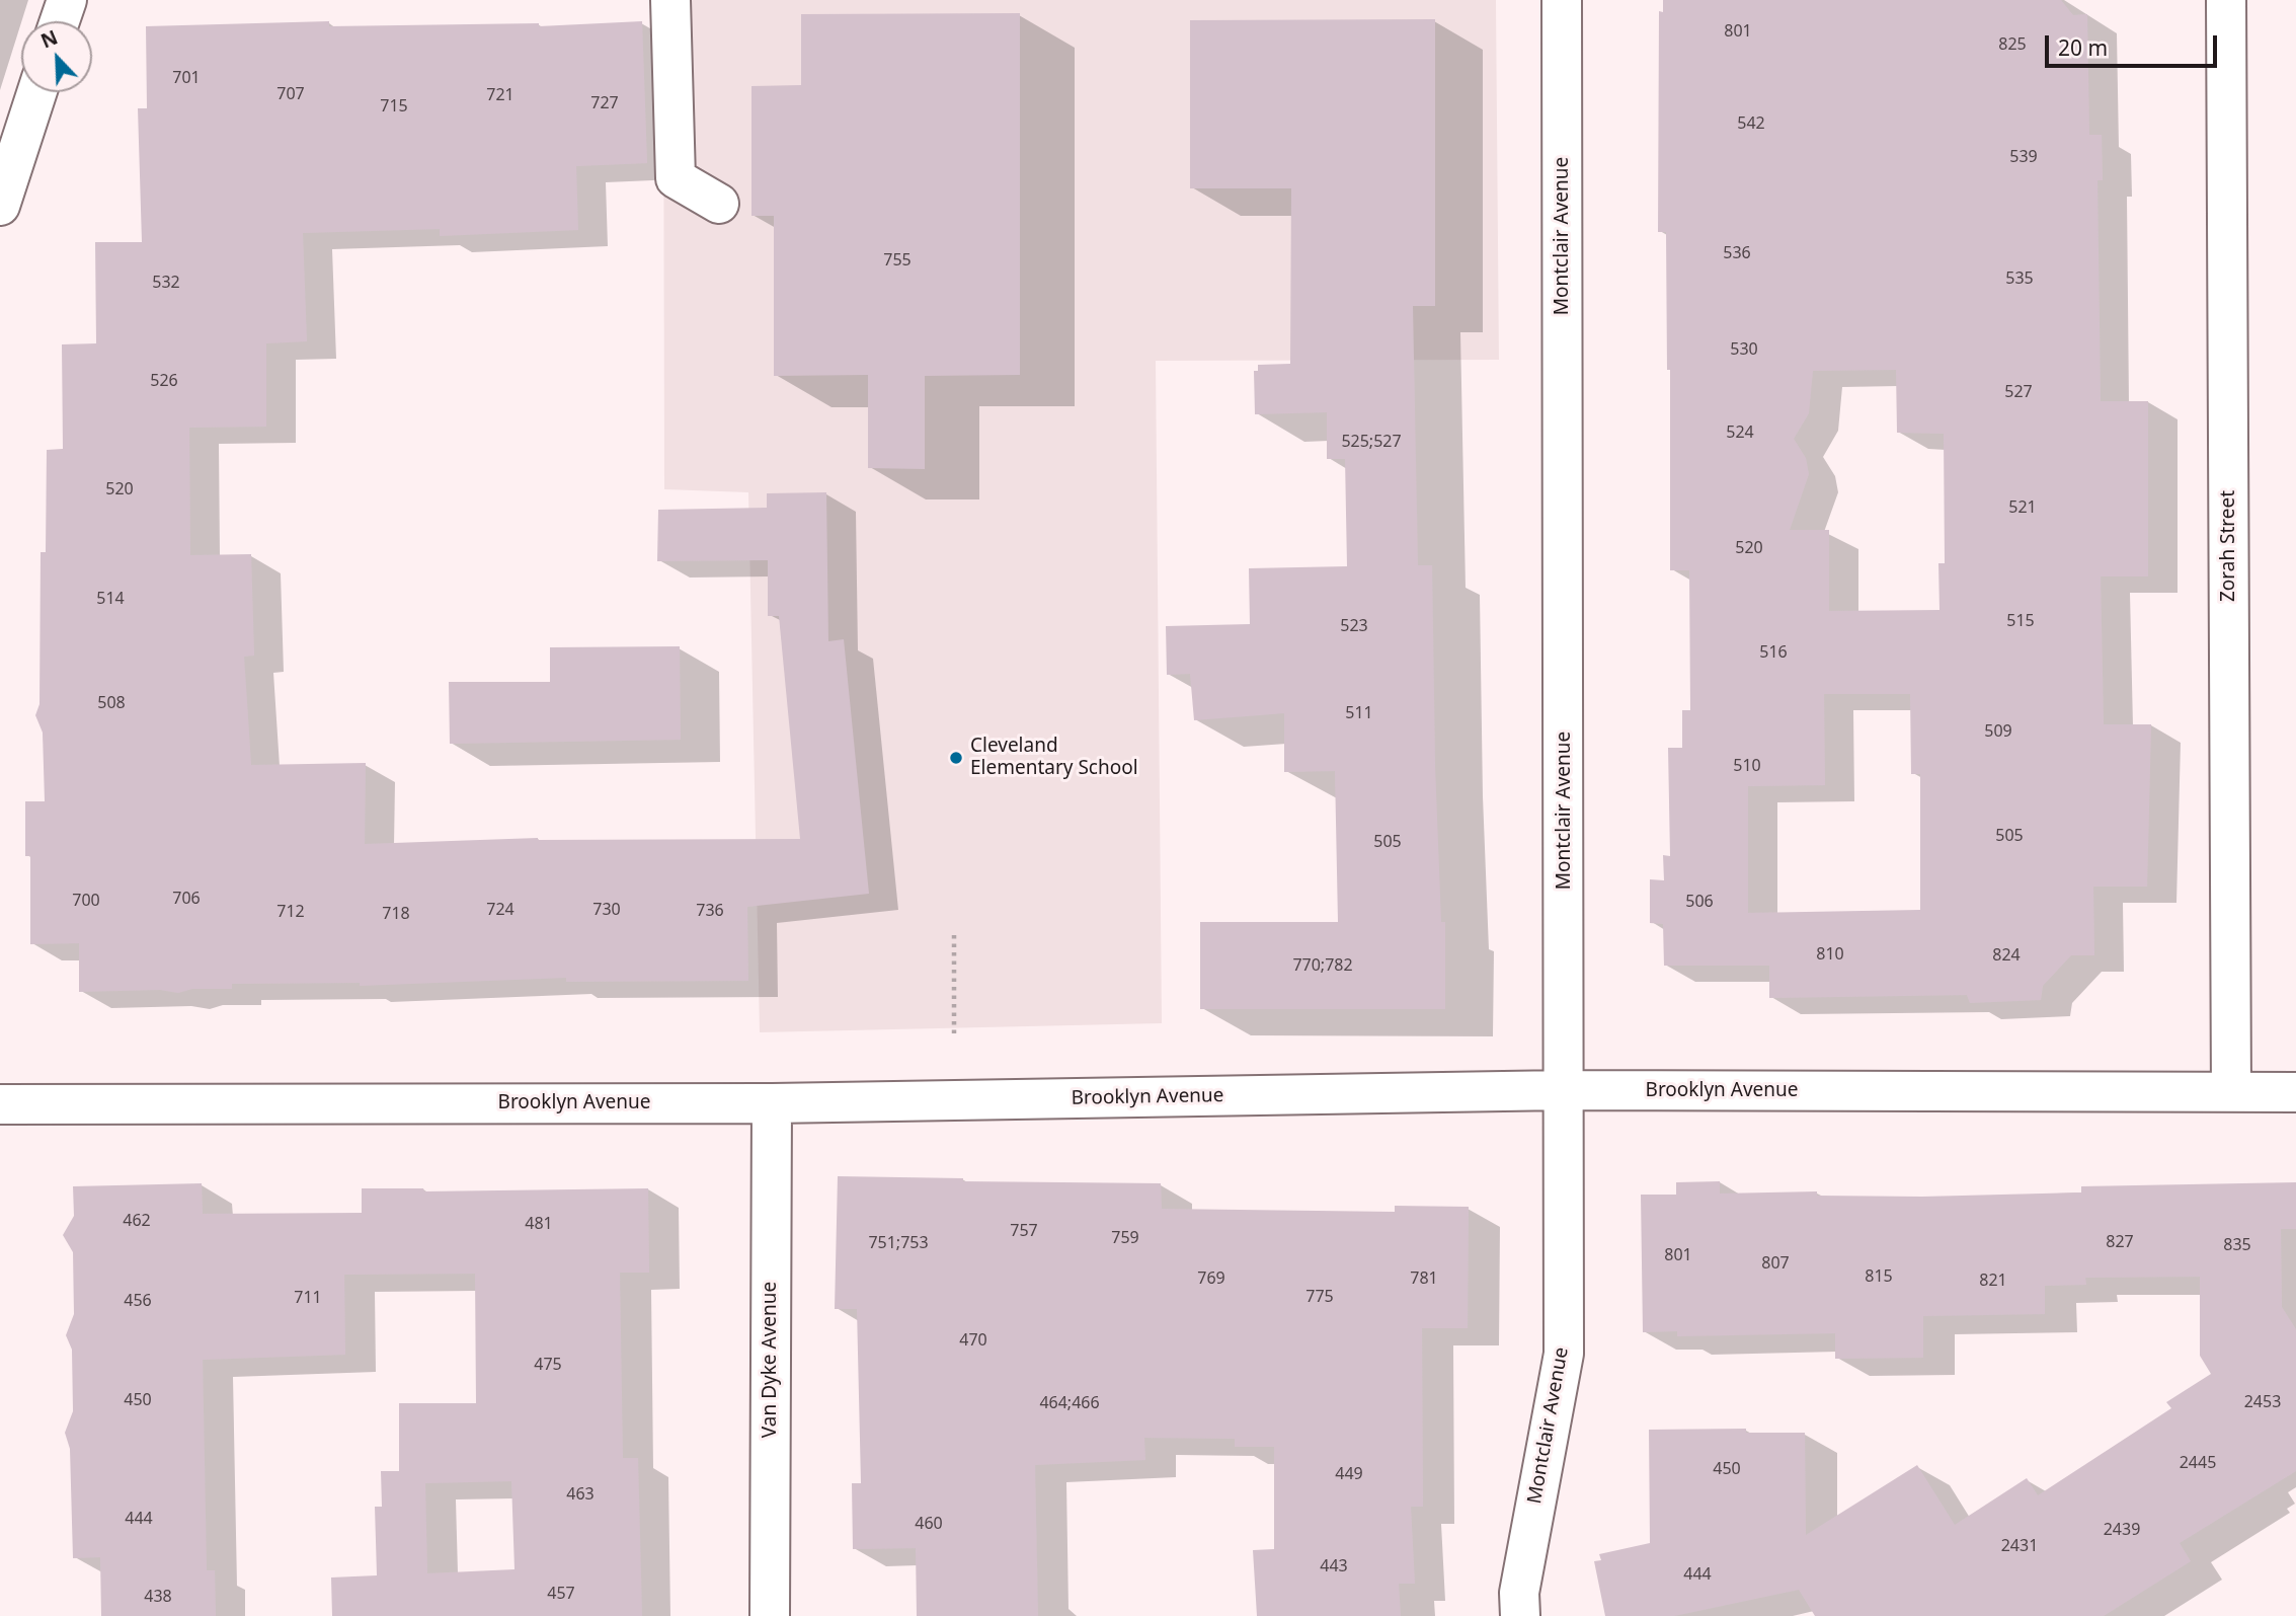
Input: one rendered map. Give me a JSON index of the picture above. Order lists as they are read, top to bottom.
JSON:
{
  "streets": {
    "street": [
      "Montclair Avenue",
      "Zorah Street",
      "Brooklyn Avenue",
      "Van Dyke Avenue"
    ]
  },
  "crossings": [
    ["Montclair Avenue", "Brooklyn Avenue"],
    ["Zorah Street", "Brooklyn Avenue"],
    ["Brooklyn Avenue", "Van Dyke Avenue"]
  ],
  "places": ["Cleveland Elementary School"],
  "house_numbers": [
    "801",
    "825",
    "701",
    "707",
    "721",
    "727",
    "715",
    "542",
    "539",
    "536",
    "755",
    "535",
    "532",
    "530",
    "526",
    "527",
    "524",
    "525;527",
    "520",
    "521",
    "520",
    "514",
    "515",
    "523",
    "516",
    "508",
    "511",
    "509",
    "510",
    "505",
    "505",
    "706",
    "700",
    "506",
    "724",
    "730",
    "736",
    "712",
    "718",
    "810",
    "824",
    "770;782",
    "462",
    "481",
    "757",
    "759",
    "827",
    "751;753",
    "835",
    "801",
    "807",
    "815",
    "769",
    "781",
    "821",
    "775",
    "711",
    "456",
    "470",
    "475",
    "450",
    "2453",
    "464;466",
    "2445",
    "450",
    "449",
    "463",
    "444",
    "460",
    "2439",
    "2431",
    "443",
    "444",
    "457",
    "438"
  ],
  "scale_bar": "20 m",
  "north": "top left"
}
